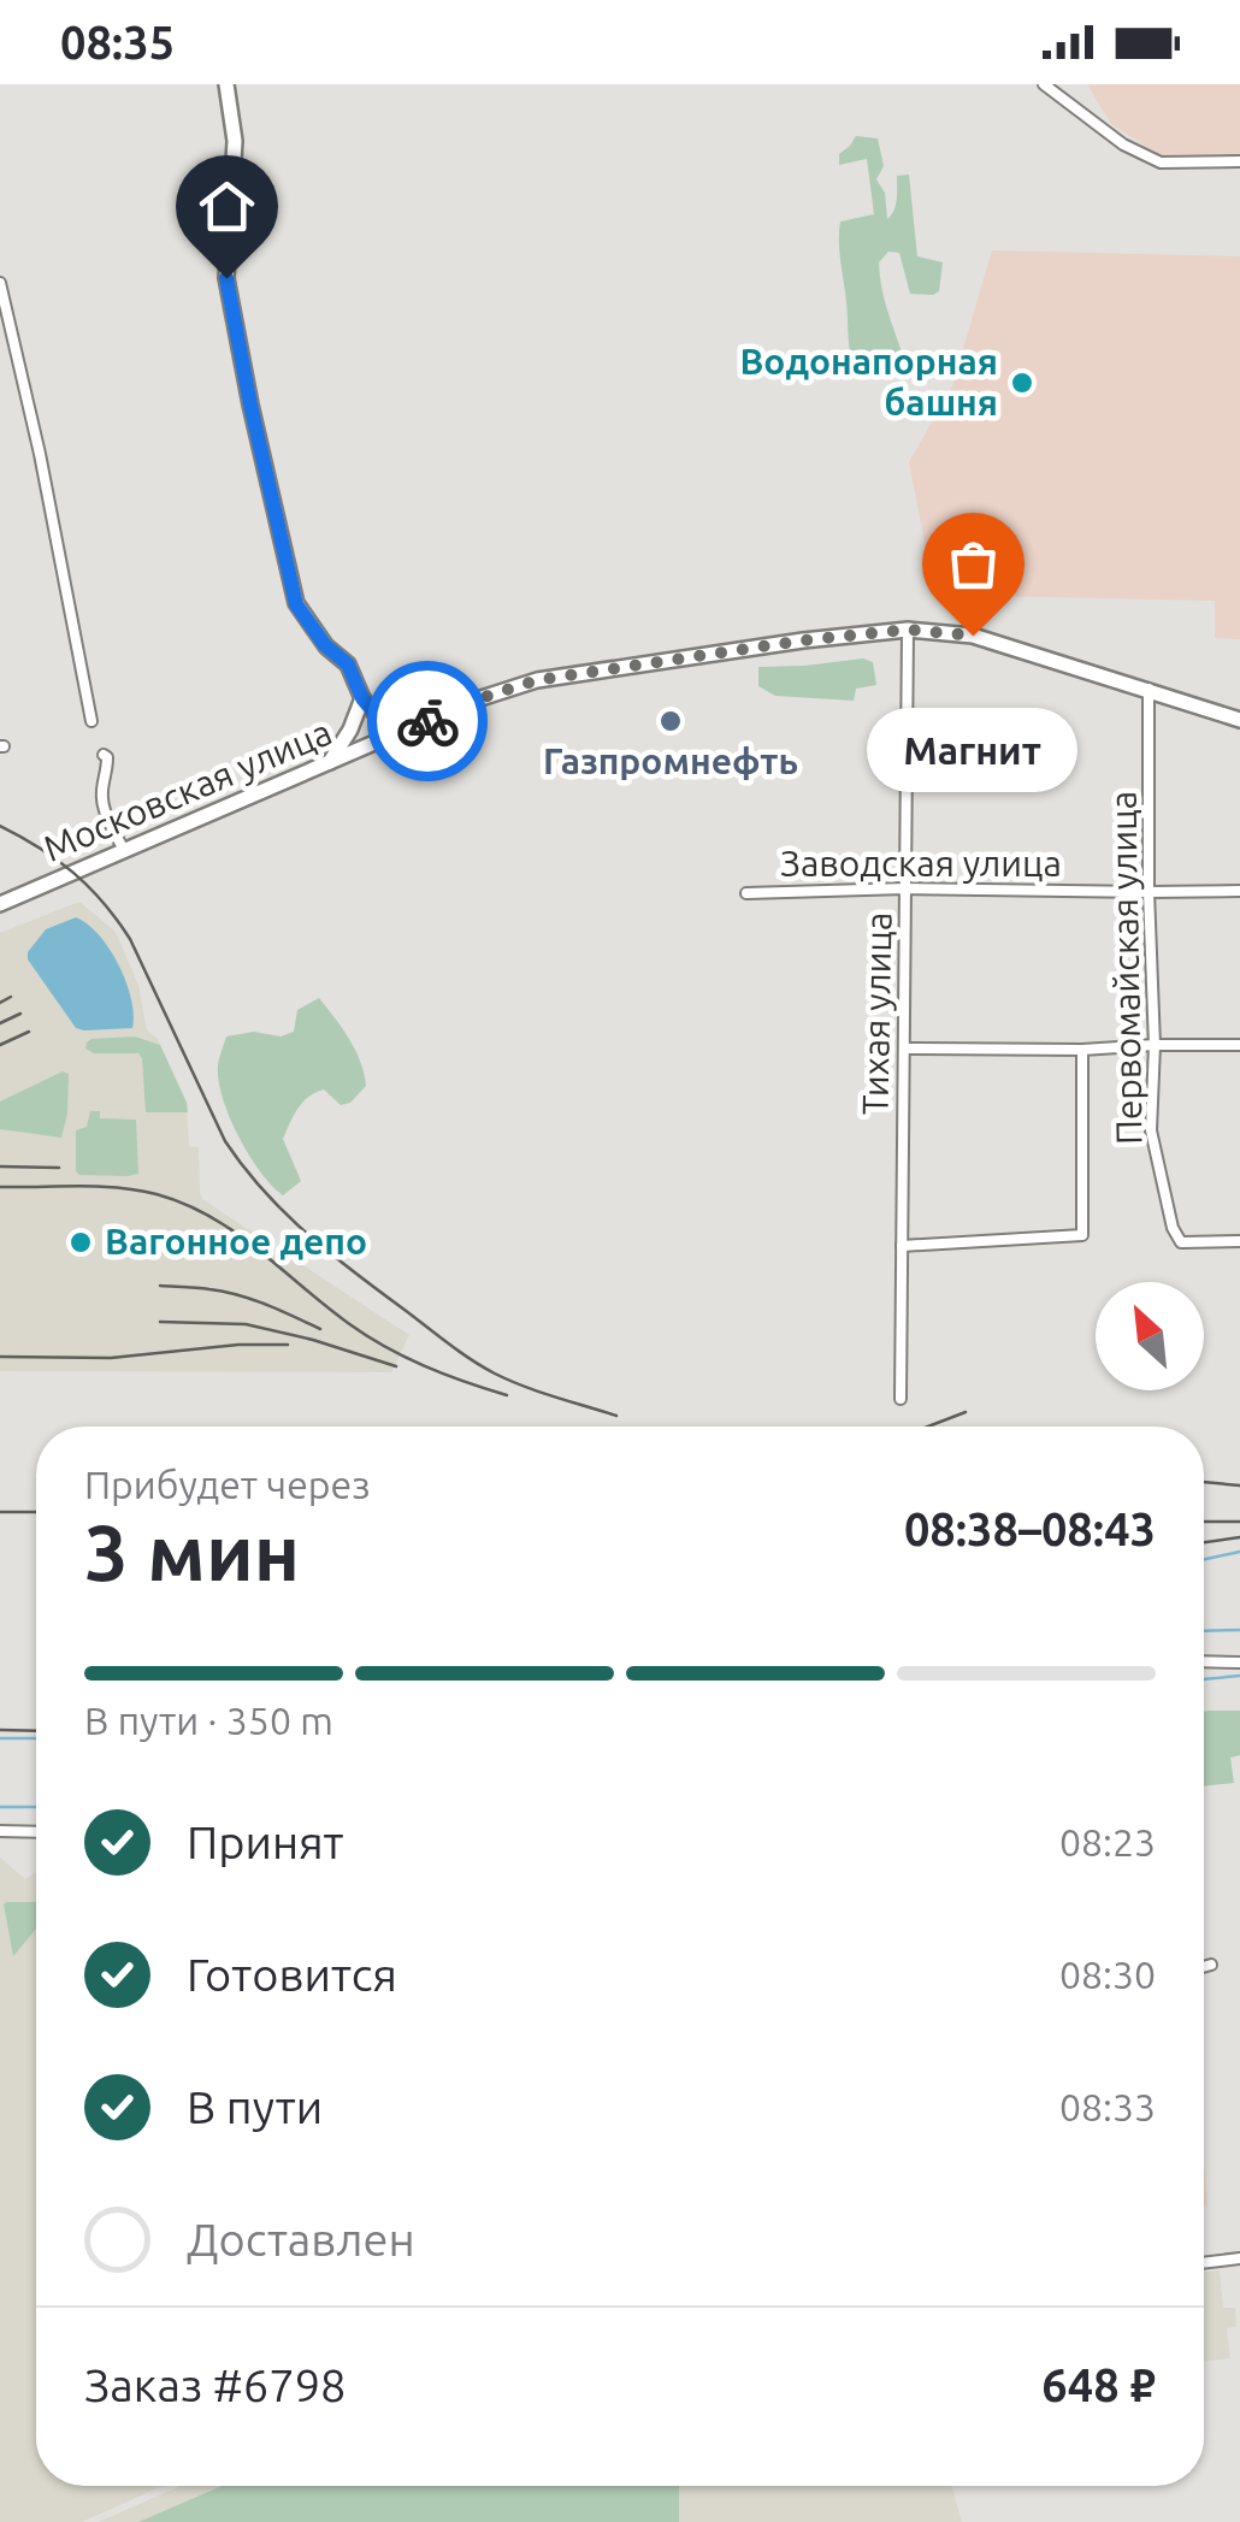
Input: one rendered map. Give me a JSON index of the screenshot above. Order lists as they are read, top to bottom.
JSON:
{
  "streets": {
    "street": [
      "Московская улица",
      "Заводская улица",
      "Первомайская улица",
      "Тихая улица"
    ]
  },
  "crossings": [
    ["Московская улица", "Первомайская улица"],
    ["Московская улица", "Тихая улица"],
    ["Заводская улица", "Первомайская улица"],
    ["Заводская улица", "Тихая улица"]
  ],
  "places": [
    "Водонапорная башня",
    "Магнит",
    "Газпромнефть",
    "Вагонное депо"
  ],
  "north": "top left",
  "page": {
    "status": "08:35",
    "bubble": "Магнит",
    "heading": ["3 мин", "Прибудет через", "08:38–08:43"],
    "panel": ["Заказ #6798", "648 ₽"],
    "bar": "В пути · 350 m",
    "list": [
      ["Принят", "08:23"],
      ["Готовится", "08:30"],
      ["В пути", "08:33"],
      "Доставлен"
    ]
  }
}
